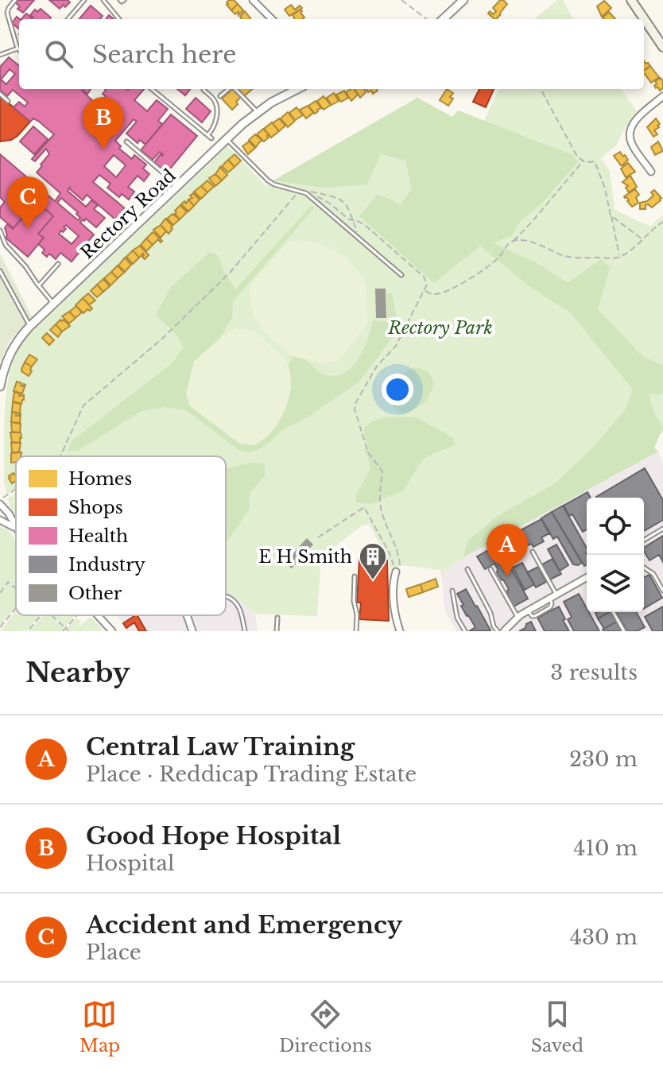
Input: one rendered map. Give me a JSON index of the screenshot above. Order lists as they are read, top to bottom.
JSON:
{
  "streets": {
    "street": ["Rectory Road"]
  },
  "parks": ["Rectory Park"],
  "places": {
    "building": ["E H Smith"]
  },
  "legend": [
    "Homes",
    "Shops",
    "Health",
    "Industry",
    "Other"
  ],
  "page": {
    "search": "Search here",
    "pins": ["B", "C", "A"],
    "heading": ["Nearby", "3 results"],
    "list": [
      {
        "mark": "A",
        "name": "Central Law Training",
        "note": "Place · Reddicap Trading Estate",
        "value": "230 m"
      },
      {
        "mark": "B",
        "name": "Good Hope Hospital",
        "note": "Hospital",
        "value": "410 m"
      },
      {
        "mark": "C",
        "name": "Accident and Emergency",
        "note": "Place",
        "value": "430 m"
      }
    ],
    "nav": ["Map", "Directions", "Saved"]
  }
}
